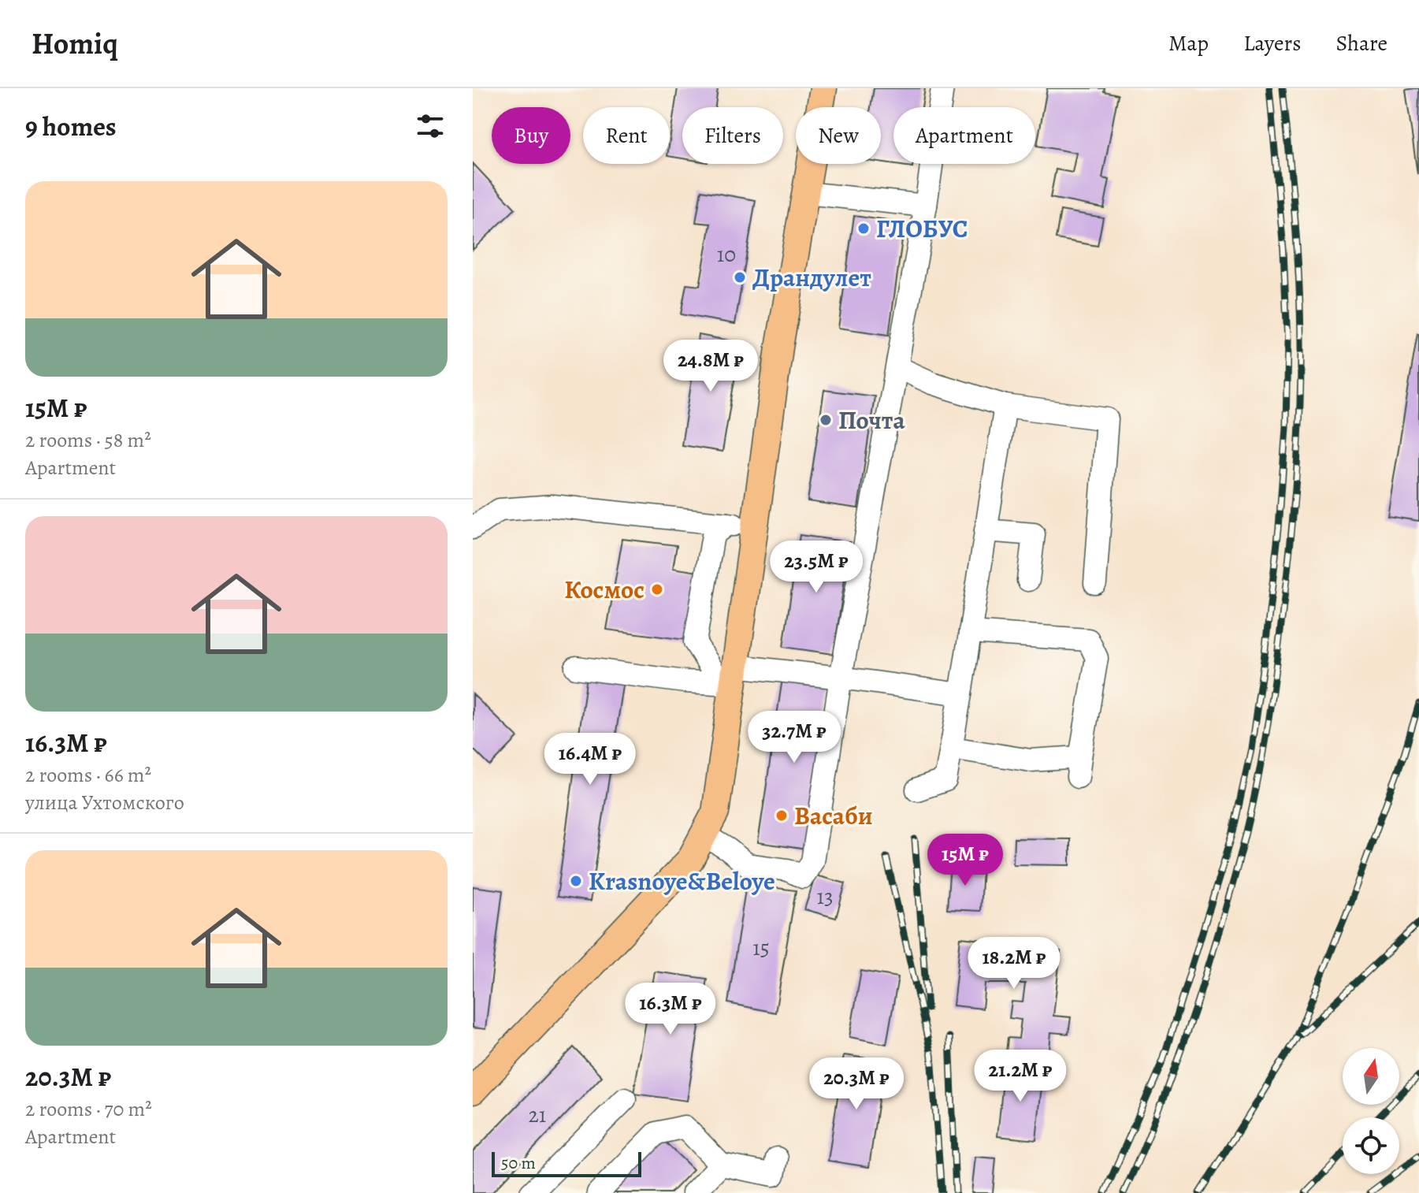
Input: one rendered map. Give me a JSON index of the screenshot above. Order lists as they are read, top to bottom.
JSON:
{
  "places": [
    "ГЛОБУС",
    "Драндулет",
    "Почта",
    "Космос",
    "Васаби",
    "Krasnoye&Beloye"
  ],
  "house_numbers": [
    "10",
    "13",
    "15",
    "21"
  ],
  "scale_bar": "50 m",
  "north": "top",
  "page": {
    "header": "Homiq",
    "nav": ["Map", "Layers", "Share"],
    "heading": "9 homes",
    "chip": [
      "Buy",
      "Rent",
      "Filters",
      "New",
      "Apartment"
    ],
    "list": [
      {
        "name": "15M ₽",
        "note": "2 rooms · 58 m² · Apartment"
      },
      {
        "name": "16.3M ₽",
        "note": "2 rooms · 66 m² · улица Ухтомского"
      },
      {
        "name": "20.3M ₽",
        "note": "2 rooms · 70 m² · Apartment"
      }
    ],
    "price": [
      "24.8M ₽",
      "23.5M ₽",
      "32.7M ₽",
      "16.4M ₽",
      "15M ₽",
      "18.2M ₽",
      "16.3M ₽",
      "21.2M ₽",
      "20.3M ₽"
    ],
    "scale": "50 m"
  }
}
